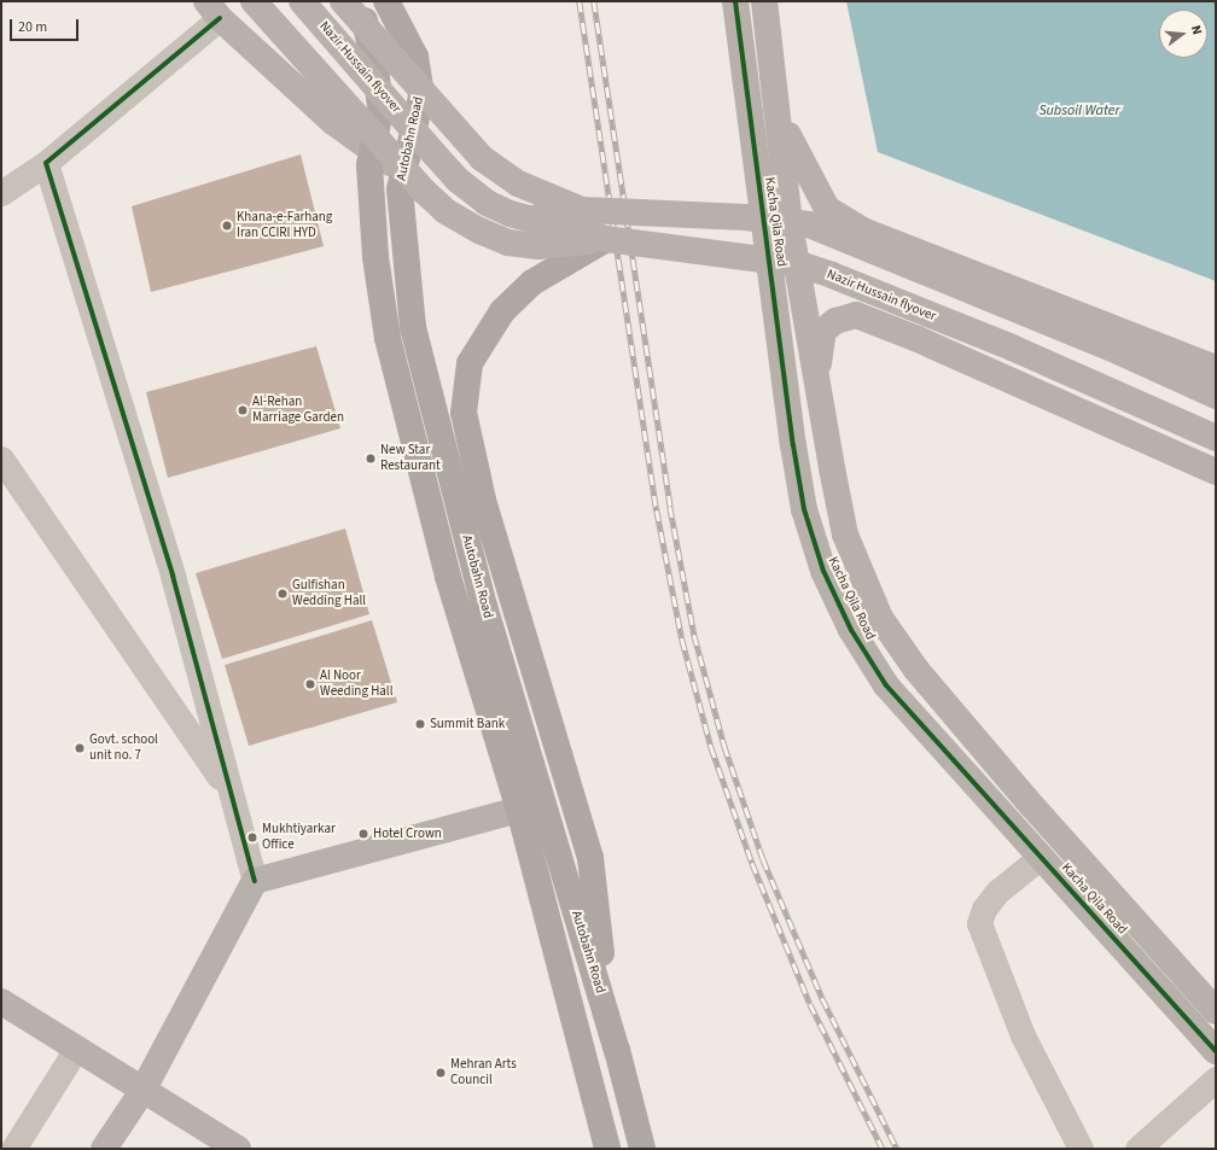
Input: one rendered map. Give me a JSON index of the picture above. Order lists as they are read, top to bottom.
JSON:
{
  "streets": {
    "highway": ["Autobahn Road"],
    "main road": ["Nazir Hussain flyover", "Kacha Qila Road"]
  },
  "water": ["Subsoil Water"],
  "places": [
    "Khana-e-Farhang Iran CCIRI HYD",
    "Al-Rehan Marriage Garden",
    "New Star Restaurant",
    "Gulfishan Wedding Hall",
    "Al Noor Weeding Hall",
    "Summit Bank",
    "Govt. school unit no. 7",
    "Hotel Crown",
    "Mukhtiyarkar Office",
    "Mehran Arts Council"
  ],
  "scale_bar": "20 m",
  "north": "right"
}
